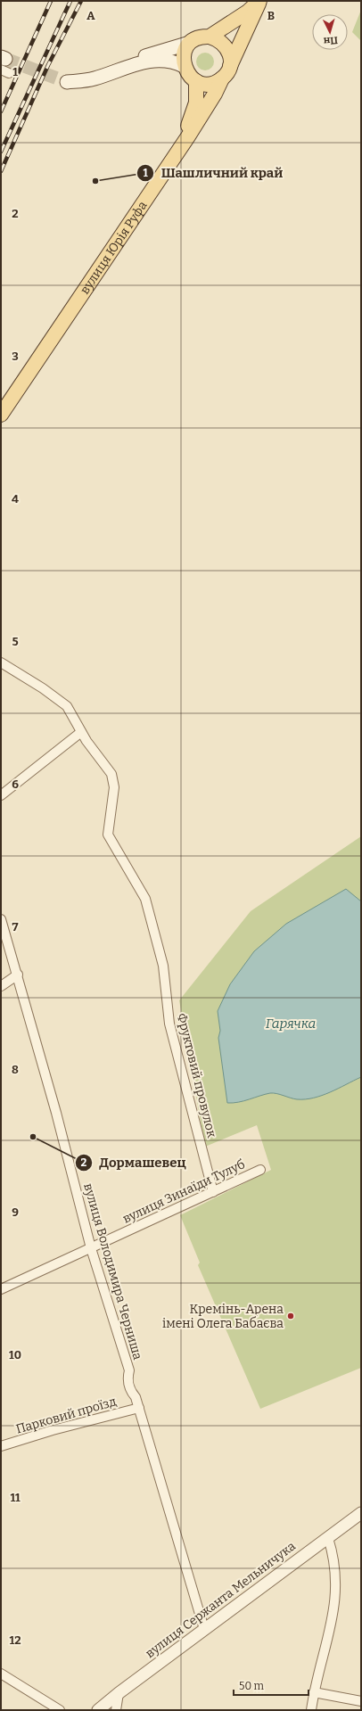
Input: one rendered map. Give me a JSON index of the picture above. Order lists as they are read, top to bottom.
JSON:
{
  "streets": {
    "main road": ["вулиця Юрія Руфа"],
    "street": [
      "Фруктовий провулок",
      "вулиця Зинаїди Тулуб",
      "вулиця Володимира Черниша",
      "Парковий проїзд",
      "вулиця Сержанта Мельничука"
    ]
  },
  "crossings": [
    ["Фруктовий провулок", "вулиця Зинаїди Тулуб"],
    ["вулиця Зинаїди Тулуб", "вулиця Володимира Черниша"],
    ["вулиця Володимира Черниша", "Парковий проїзд"],
    ["вулиця Володимира Черниша", "вулиця Сержанта Мельничука"]
  ],
  "water": ["Гарячка"],
  "places": ["Шашличний край", "Дормашевец", "Кремінь-Арена імені Олега Бабаєва"],
  "scale_bar": "50 m",
  "north": "bottom",
  "grid": {
    "columns": ["A", "B"],
    "rows": [
      "1",
      "2",
      "3",
      "4",
      "5",
      "6",
      "7",
      "8",
      "9",
      "10",
      "11",
      "12"
    ]
  }
}
